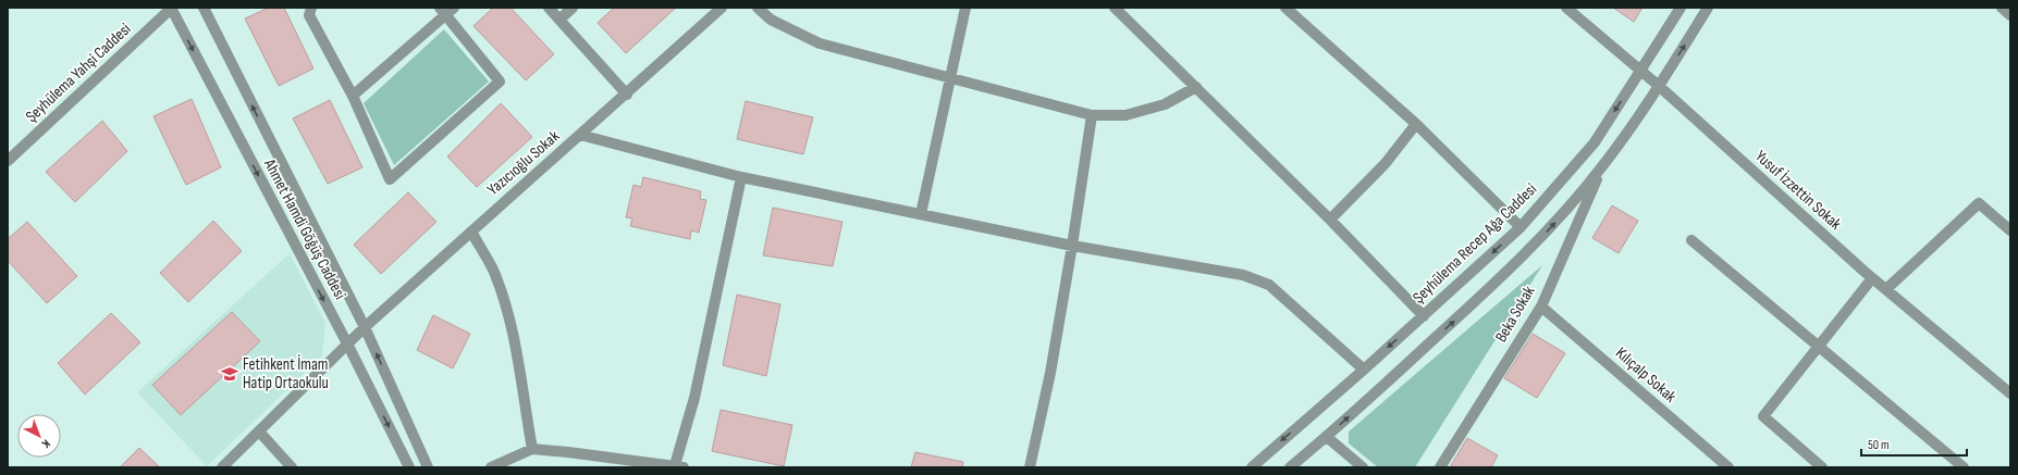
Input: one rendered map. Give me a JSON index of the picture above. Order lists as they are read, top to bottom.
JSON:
{
  "streets": {
    "street": [
      "Şeyhülema Yahşi Caddesi",
      "Yazıcıoğlu Sokak",
      "Yusuf İzzettin Sokak",
      "Ahmet Hamdi Göğüş Caddesi",
      "Şeyhülema Recep Ağa Caddesi",
      "Beka Sokak",
      "Kılıçalp Sokak"
    ]
  },
  "crossings": [
    ["Şeyhülema Yahşi Caddesi", "Ahmet Hamdi Göğüş Caddesi"],
    ["Yazıcıoğlu Sokak", "Ahmet Hamdi Göğüş Caddesi"],
    ["Yusuf İzzettin Sokak", "Şeyhülema Recep Ağa Caddesi"],
    ["Beka Sokak", "Kılıçalp Sokak"]
  ],
  "places": {
    "school or university": ["Fetihkent İmam Hatip Ortaokulu"]
  },
  "scale_bar": "50 m",
  "north": "bottom right"
}
